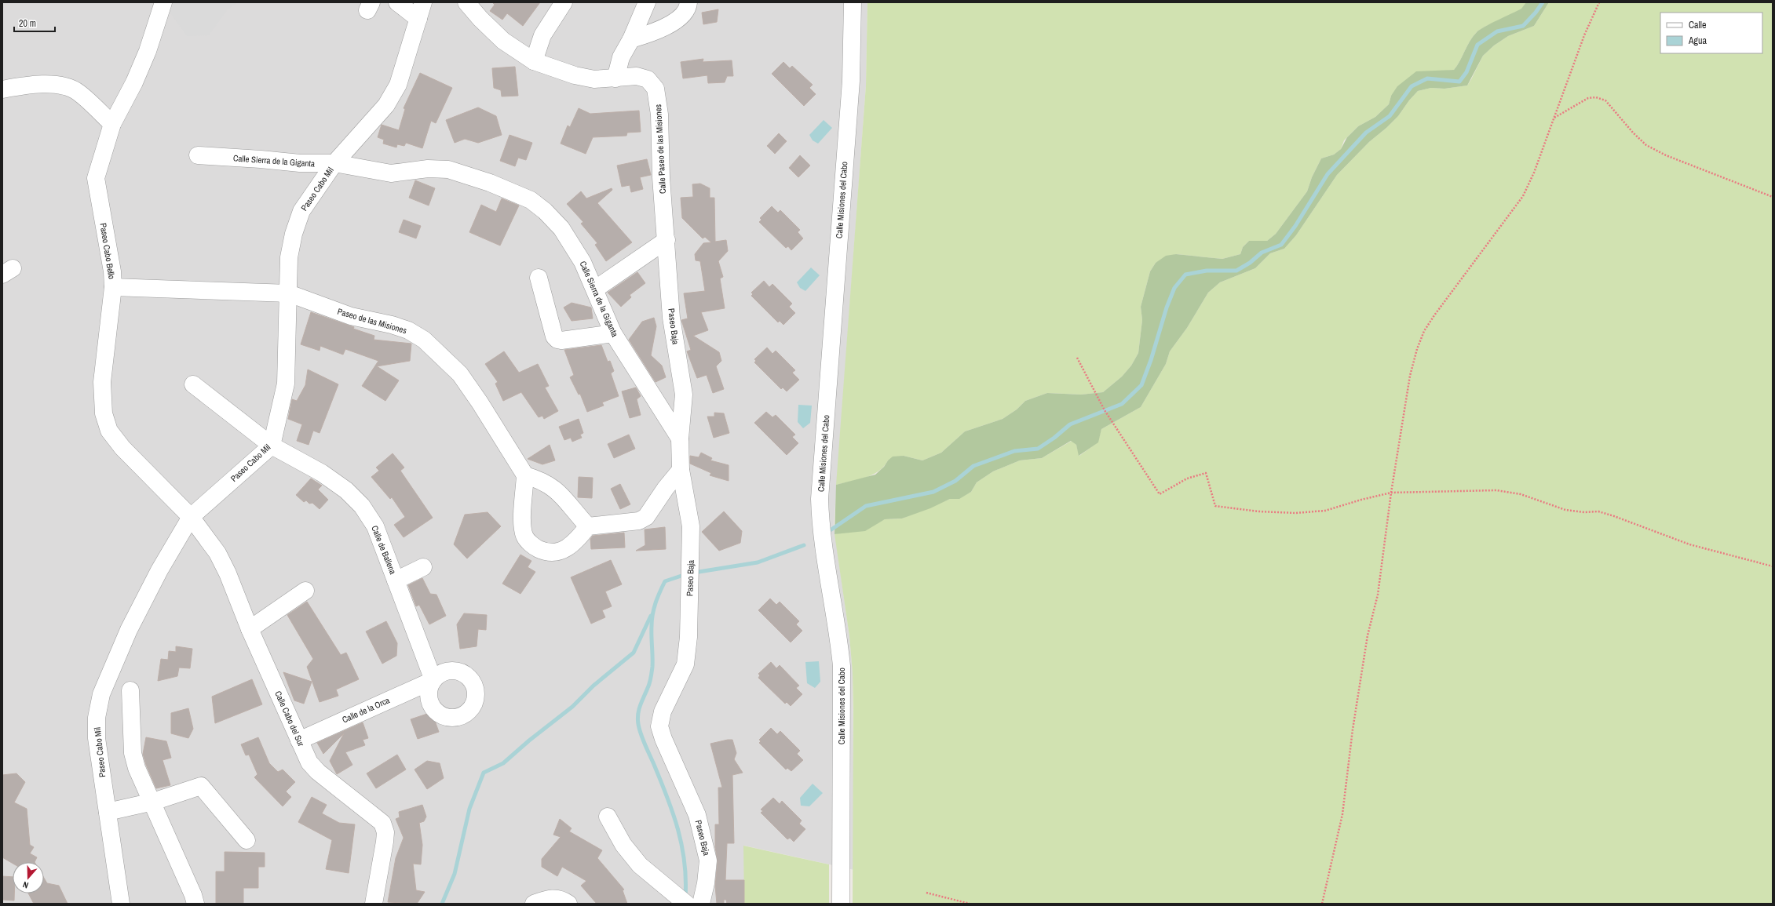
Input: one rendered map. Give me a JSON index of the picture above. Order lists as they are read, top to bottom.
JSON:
{
  "streets": {
    "street": [
      "Calle Paseo de las Misiones",
      "Calle Sierra de la Giganta",
      "Paseo Cabo Mil",
      "Calle Misiones del Cabo",
      "Paseo Cabo Bello",
      "Paseo de las Misiones",
      "Paseo Baja",
      "Calle de Ballena",
      "Calle de la Orca",
      "Calle Cabo del Sur"
    ]
  },
  "crossings": [
    ["Calle Paseo de las Misiones", "Paseo Baja"],
    ["Calle Sierra de la Giganta", "Paseo Cabo Mil"],
    ["Calle Sierra de la Giganta", "Paseo Baja"],
    ["Paseo Cabo Mil", "Paseo Cabo Bello"],
    ["Paseo Cabo Mil", "Paseo de las Misiones"],
    ["Paseo Cabo Mil", "Calle de Ballena"],
    ["Paseo Cabo Mil", "Calle Cabo del Sur"],
    ["Paseo Cabo Bello", "Paseo de las Misiones"],
    ["Paseo Cabo Bello", "Calle Cabo del Sur"],
    ["Calle de Ballena", "Calle de la Orca"],
    ["Calle de la Orca", "Calle Cabo del Sur"]
  ],
  "legend": ["Calle", "Agua"],
  "scale_bar": "20 m",
  "north": "bottom"
}
